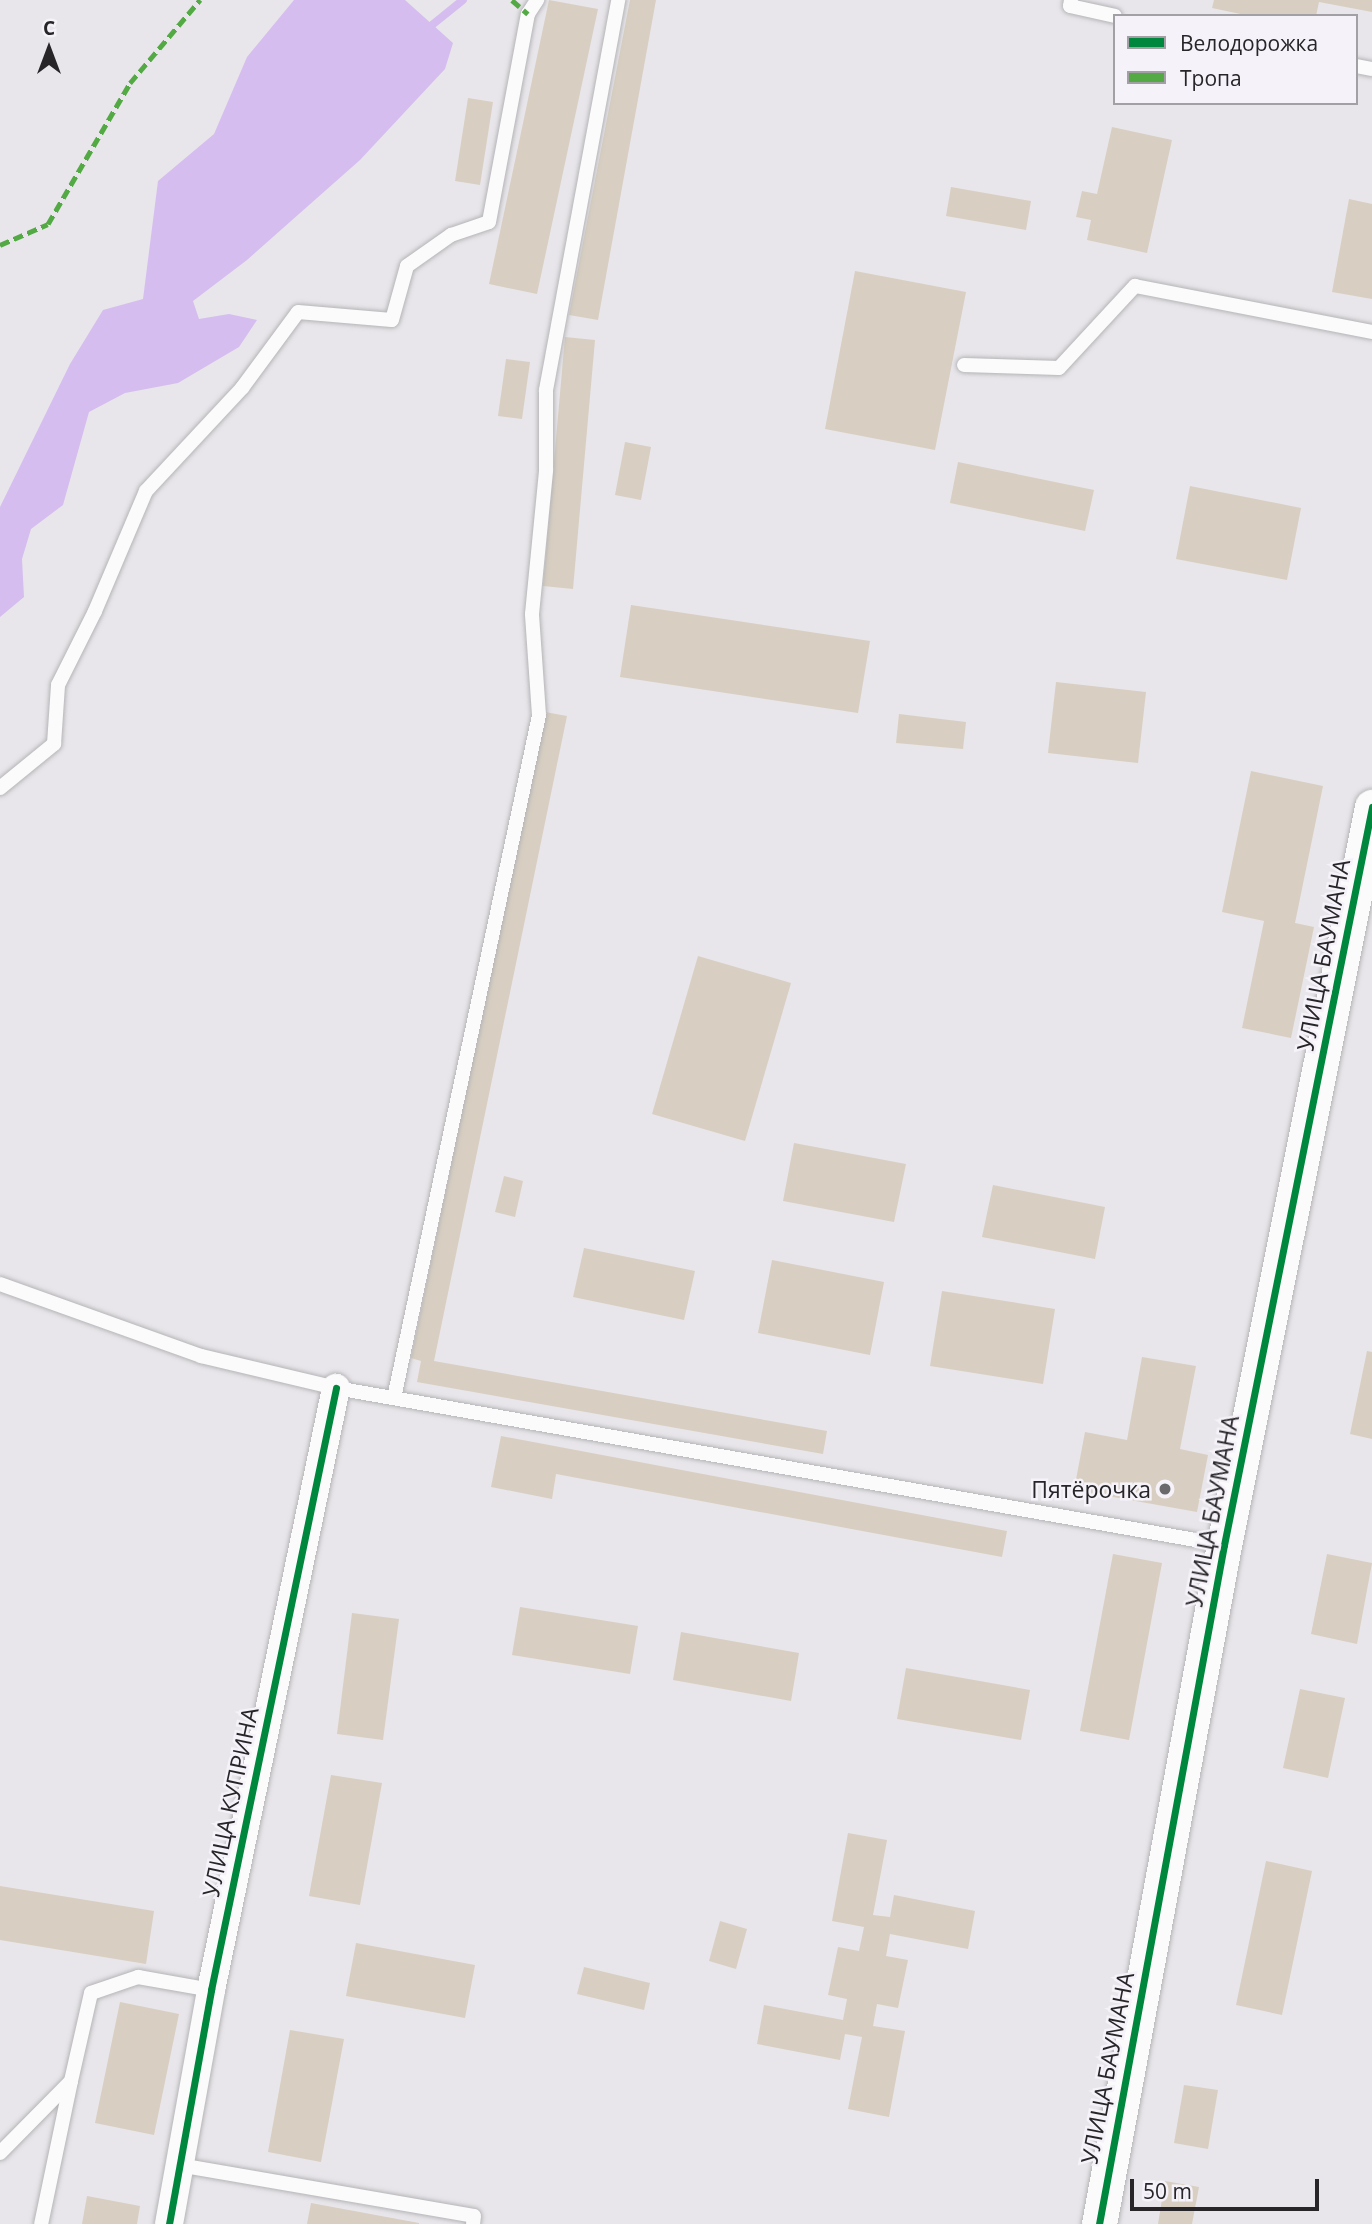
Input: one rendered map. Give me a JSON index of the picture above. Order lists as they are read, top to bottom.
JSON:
{
  "streets": {
    "street": ["УЛИЦА БАУМАНА", "УЛИЦА КУПРИНА"]
  },
  "places": ["Пятёрочка"],
  "legend": ["Велодорожка", "Тропа"],
  "scale_bar": "50 m",
  "north": "top"
}
